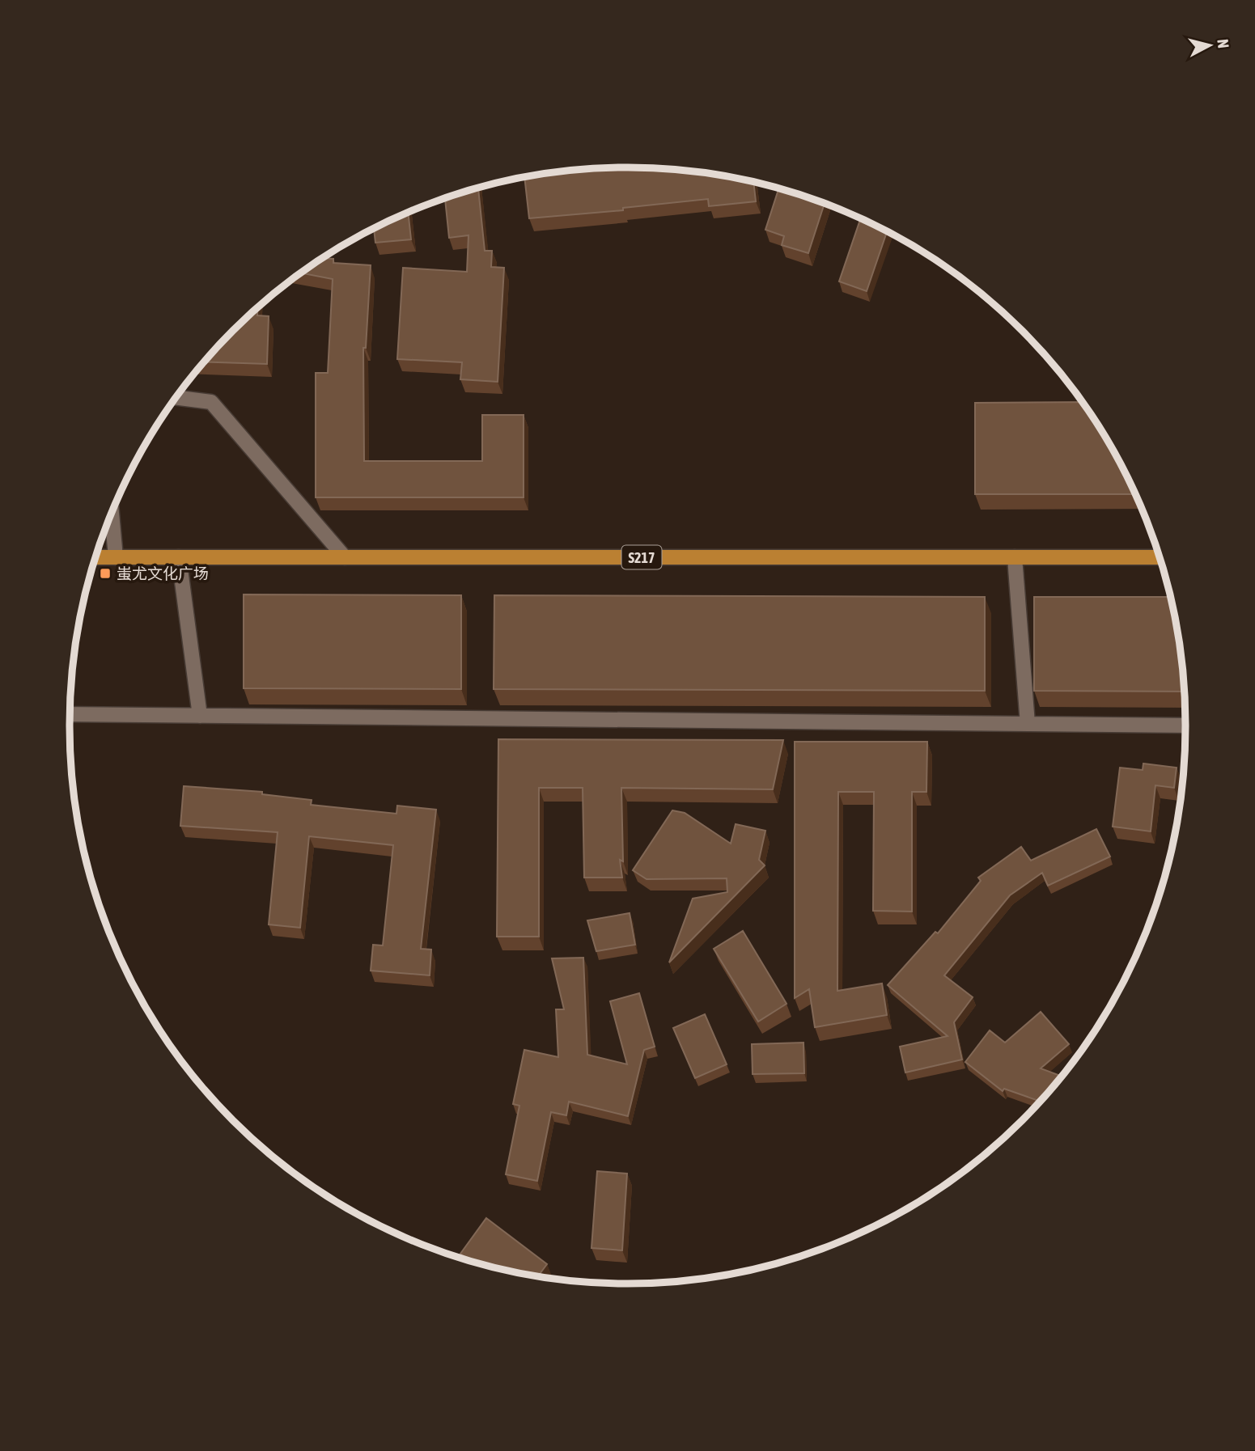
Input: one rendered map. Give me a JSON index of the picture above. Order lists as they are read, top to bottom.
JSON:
{
  "streets": {
    "main road": ["S217"]
  },
  "places": {
    "transit": ["蚩尤文化广场"]
  },
  "north": "right"
}
